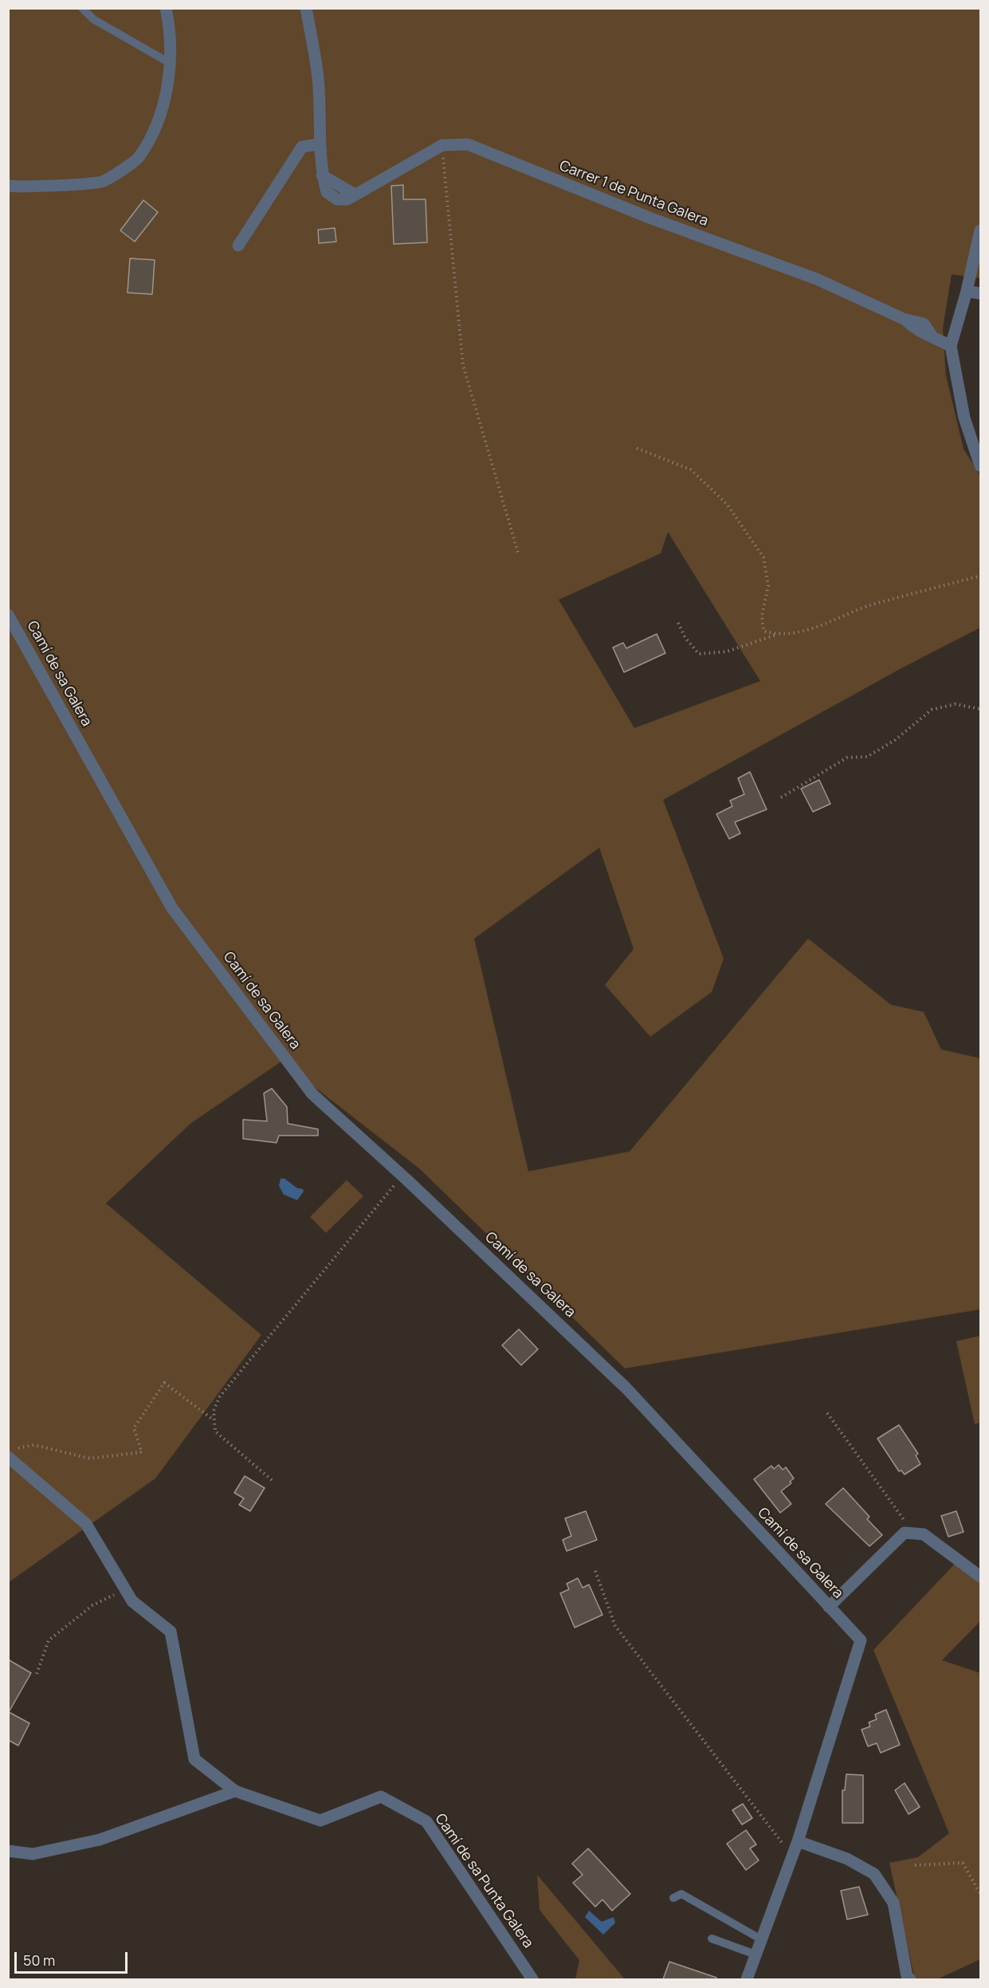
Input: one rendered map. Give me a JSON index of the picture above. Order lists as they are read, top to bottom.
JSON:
{
  "streets": {
    "street": ["Carrer 1 de Punta Galera", "Camí de sa Galera", "Camí de sa Punta Galera"]
  },
  "scale_bar": "50 m"
}
